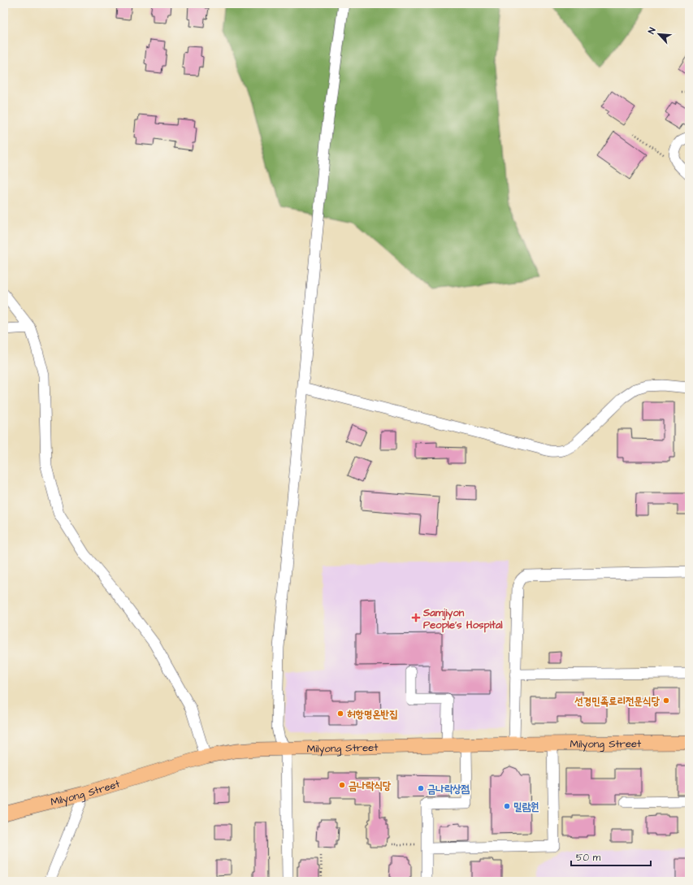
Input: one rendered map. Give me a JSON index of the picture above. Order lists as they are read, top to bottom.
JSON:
{
  "streets": {
    "main road": ["Milyong Street"]
  },
  "places": {
    "health": ["Samjiyon People's Hospital"],
    "other": [
      "선경민족료리전문식당",
      "허항명온반집",
      "금나락식당",
      "금나락상점",
      "밀람원"
    ]
  },
  "scale_bar": "50 m",
  "north": "top left"
}
